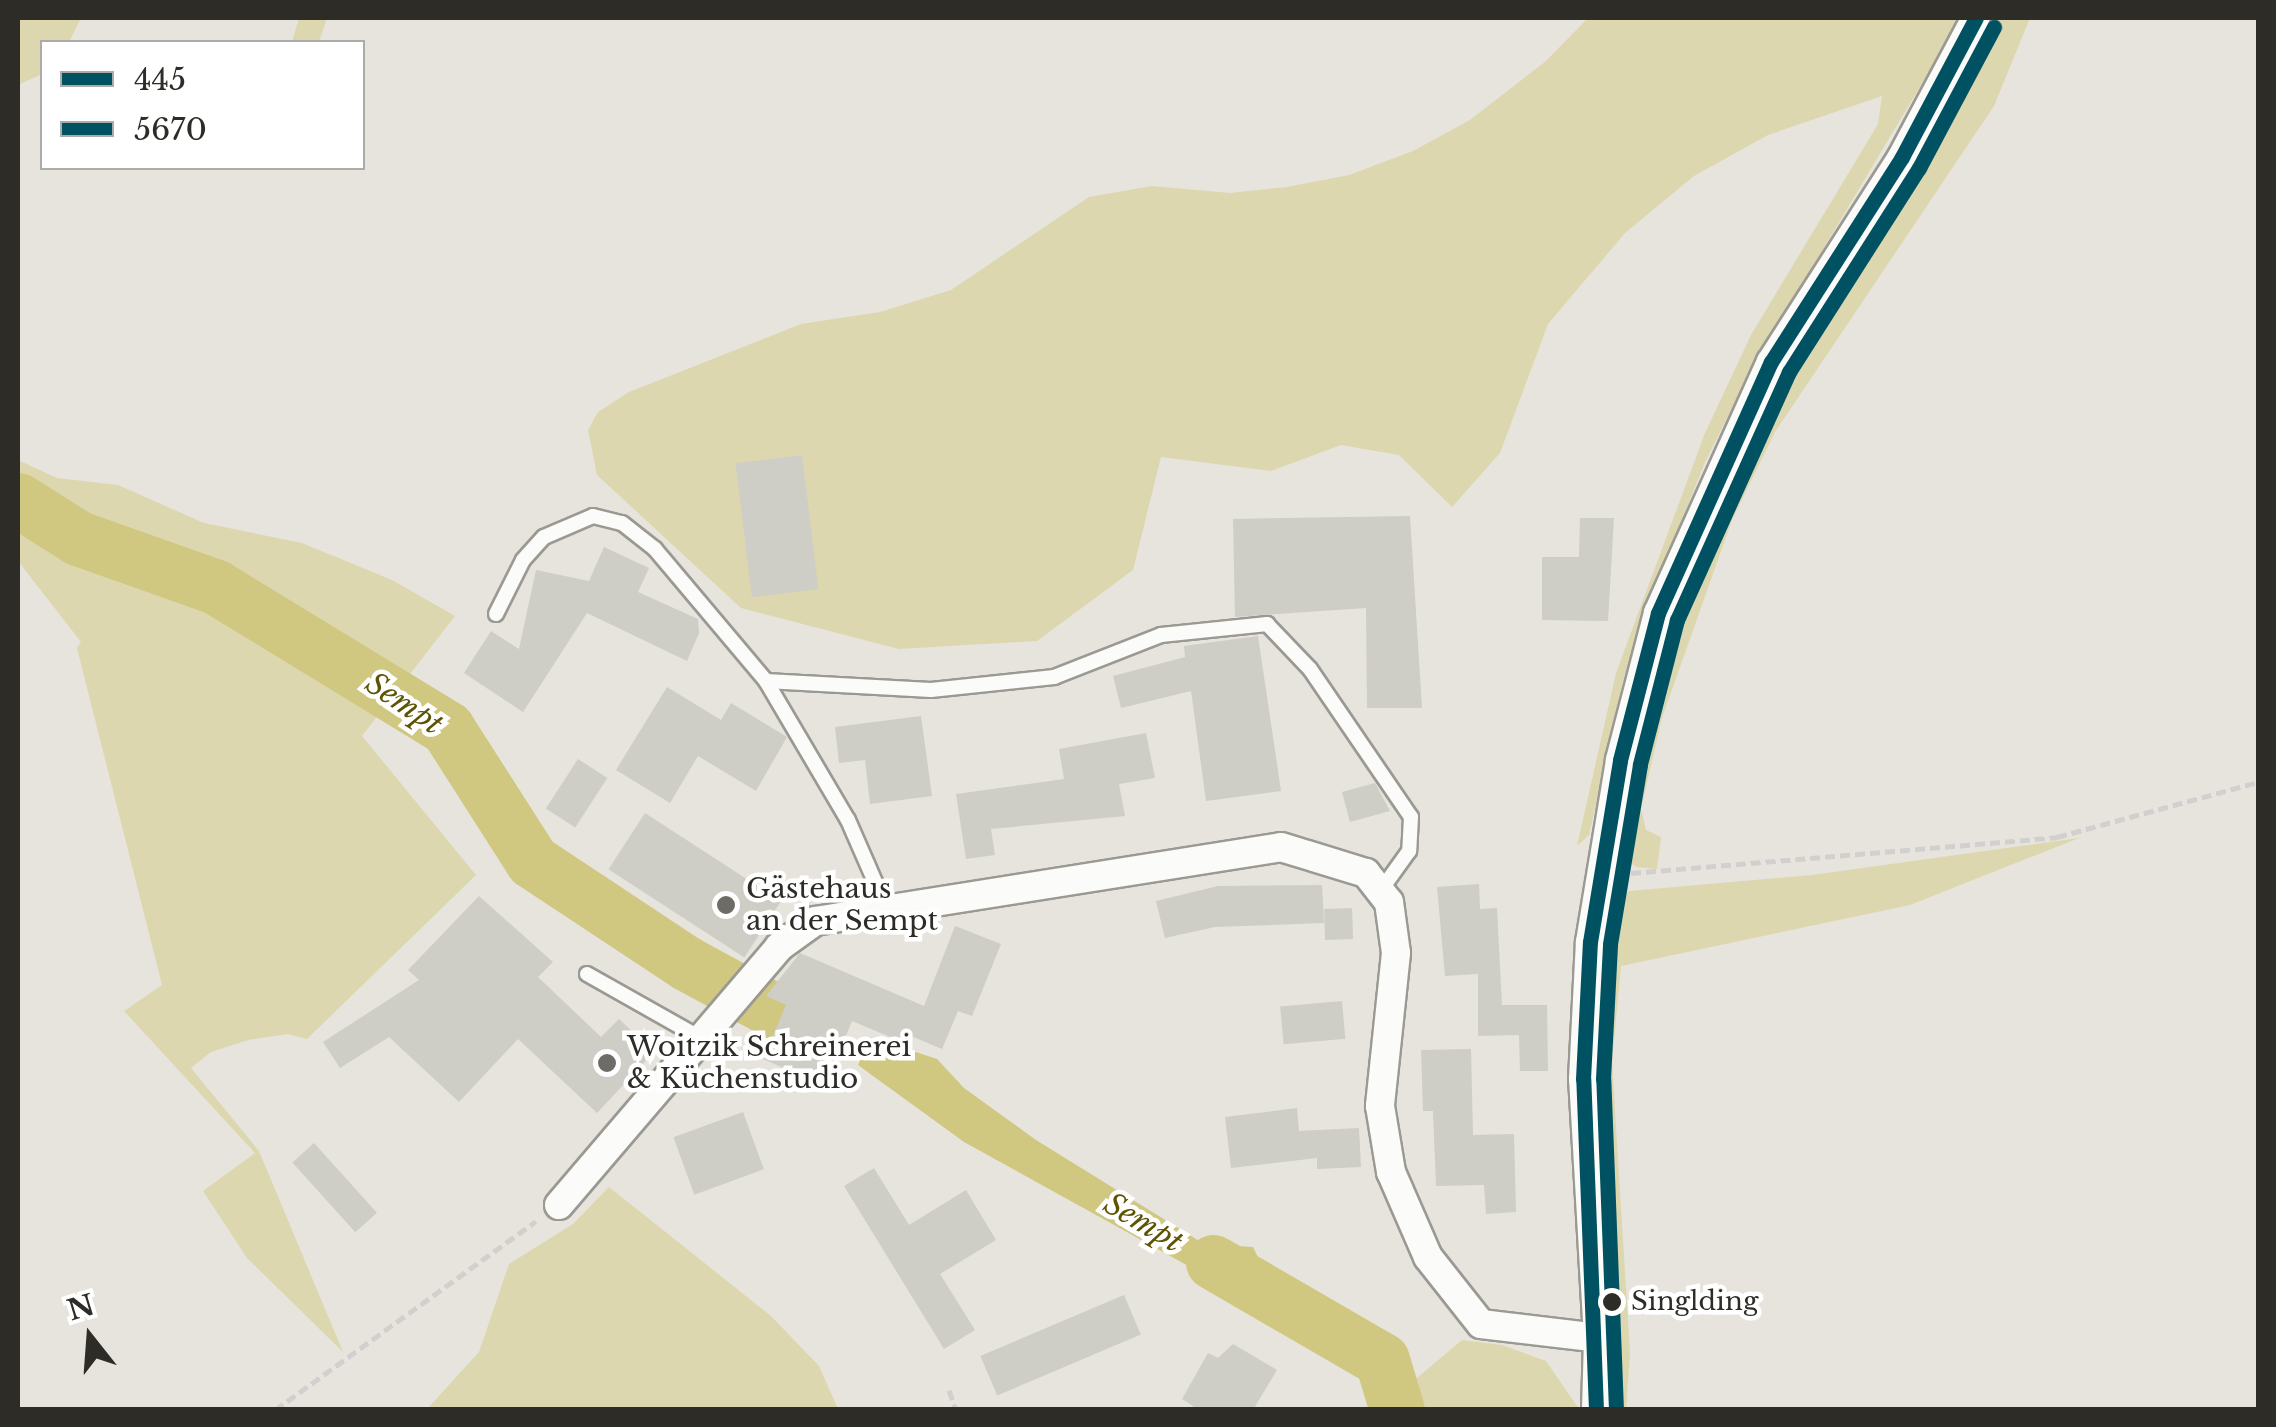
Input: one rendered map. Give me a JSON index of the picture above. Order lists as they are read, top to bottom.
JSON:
{
  "water": ["Sempt"],
  "places": ["Gästehaus an der Sempt", "Woitzik Schreinerei & Küchenstudio", "Singlding"],
  "lines": ["transit line 445", "transit line 5670"],
  "legend": ["445", "5670"],
  "north": "top"
}
